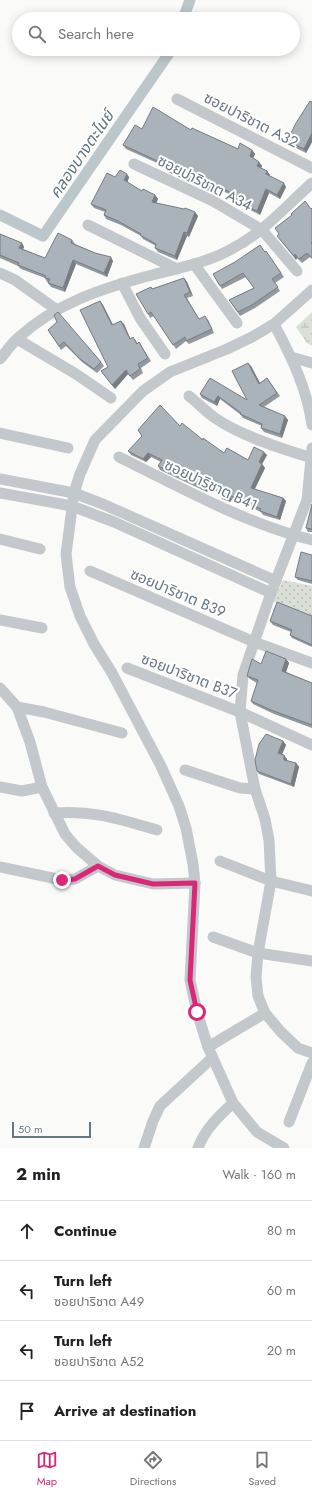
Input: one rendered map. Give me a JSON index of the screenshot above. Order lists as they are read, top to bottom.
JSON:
{
  "streets": {
    "street": [
      "ซอยปาริชาต A32",
      "ซอยปาริชาต A34",
      "ซอยปาริชาต B41",
      "ซอยปาริชาต B39",
      "ซอยปาริชาต B37"
    ]
  },
  "water": ["คลองบางตะไนย์"],
  "scale_bar": "50 m",
  "page": {
    "search": "Search here",
    "scale": "50 m",
    "heading": ["2 min", "Walk · 160 m"],
    "list": [
      ["Continue", "80 m"],
      ["Turn left", "ซอยปาริชาต A49", "60 m"],
      ["Turn left", "ซอยปาริชาต A52", "20 m"],
      "Arrive at destination"
    ],
    "nav": ["Map", "Directions", "Saved"]
  }
}
